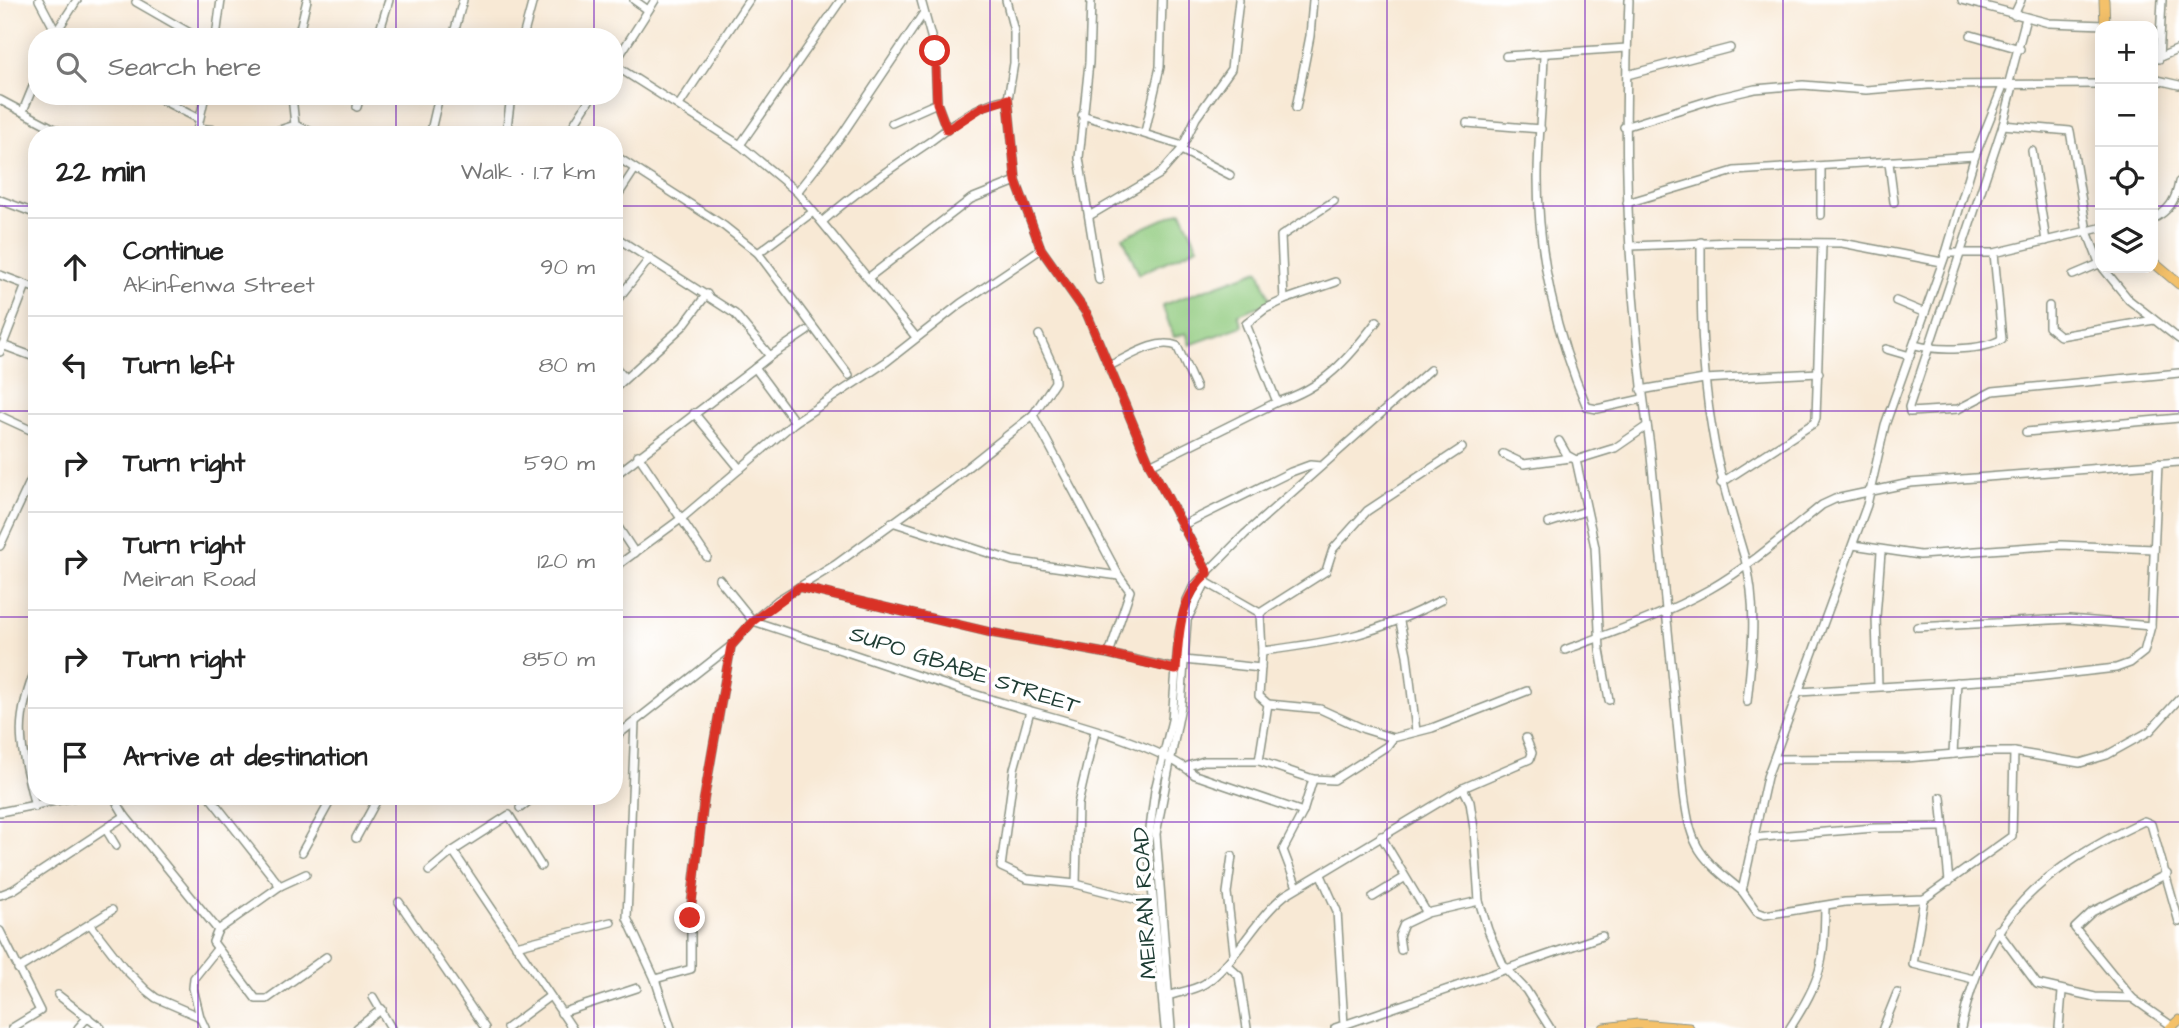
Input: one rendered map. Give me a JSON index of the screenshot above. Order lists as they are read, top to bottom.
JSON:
{
  "streets": {
    "street": ["SUPO GBABE STREET", "MEIRAN ROAD"]
  },
  "crossings": [
    ["SUPO GBABE STREET", "MEIRAN ROAD"]
  ],
  "page": {
    "map_buttons": ["+", "−"],
    "search": "Search here",
    "heading": ["22 min", "Walk · 1.7 km"],
    "list": [
      ["Continue", "Akinfenwa Street", "90 m"],
      ["Turn left", "80 m"],
      ["Turn right", "590 m"],
      ["Turn right", "Meiran Road", "120 m"],
      ["Turn right", "850 m"],
      "Arrive at destination"
    ]
  }
}
